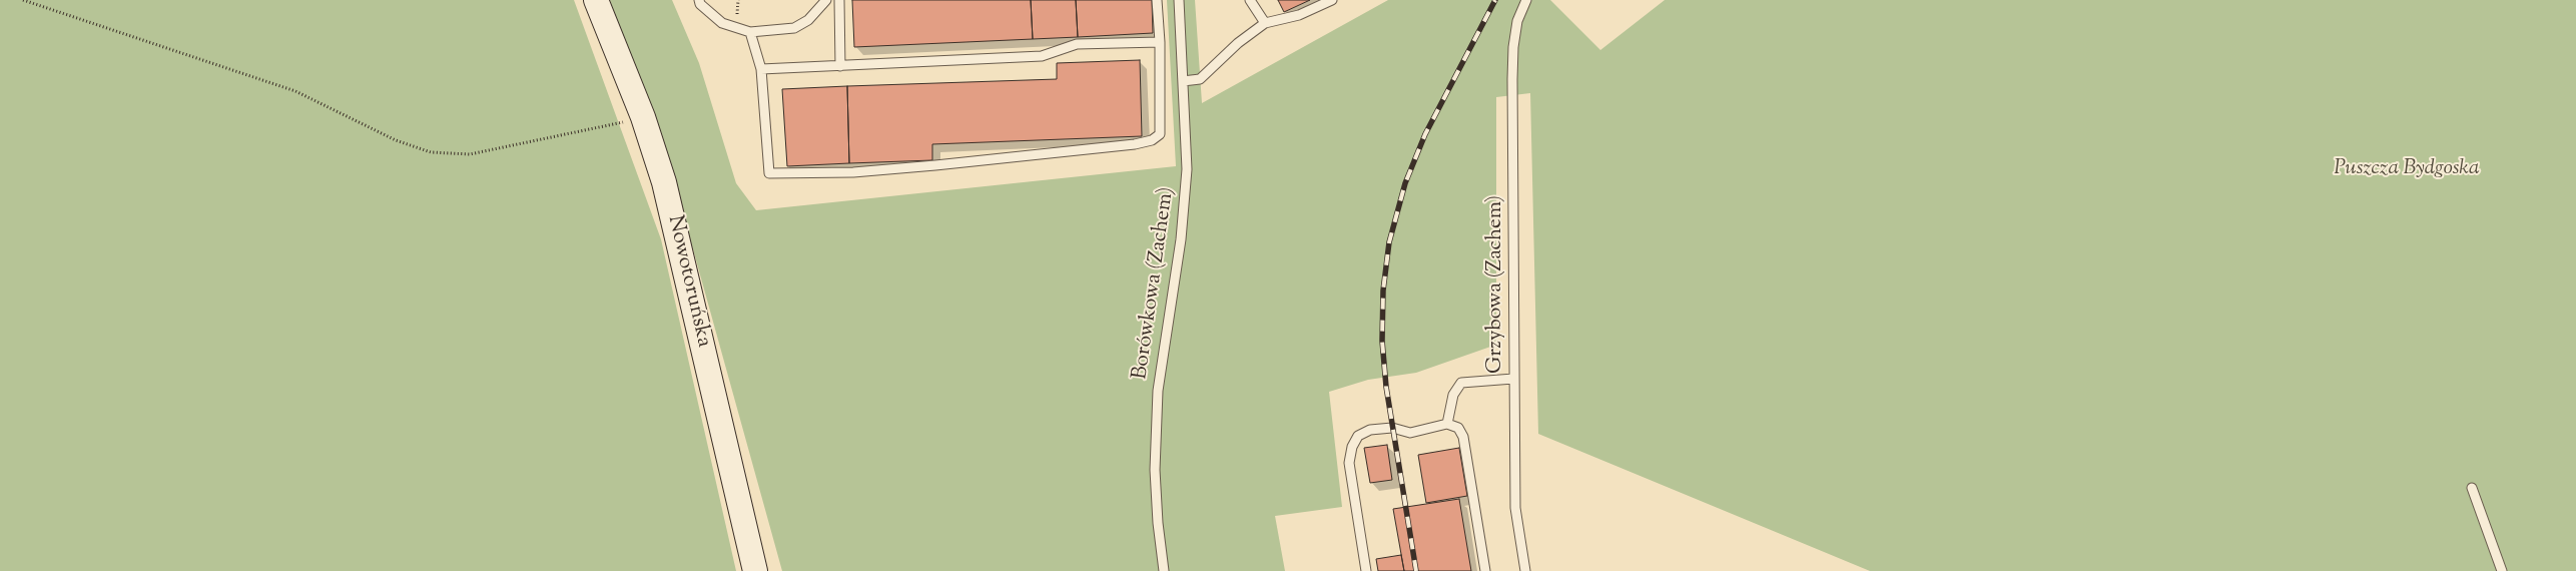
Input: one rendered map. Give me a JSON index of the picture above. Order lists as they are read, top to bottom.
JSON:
{
  "streets": {
    "main road": ["Nowotoruńska"],
    "lane": ["Borówkowa (Zachem)", "Grzybowa (Zachem)"]
  },
  "parks": ["Puszcza Bydgoska"]
}
